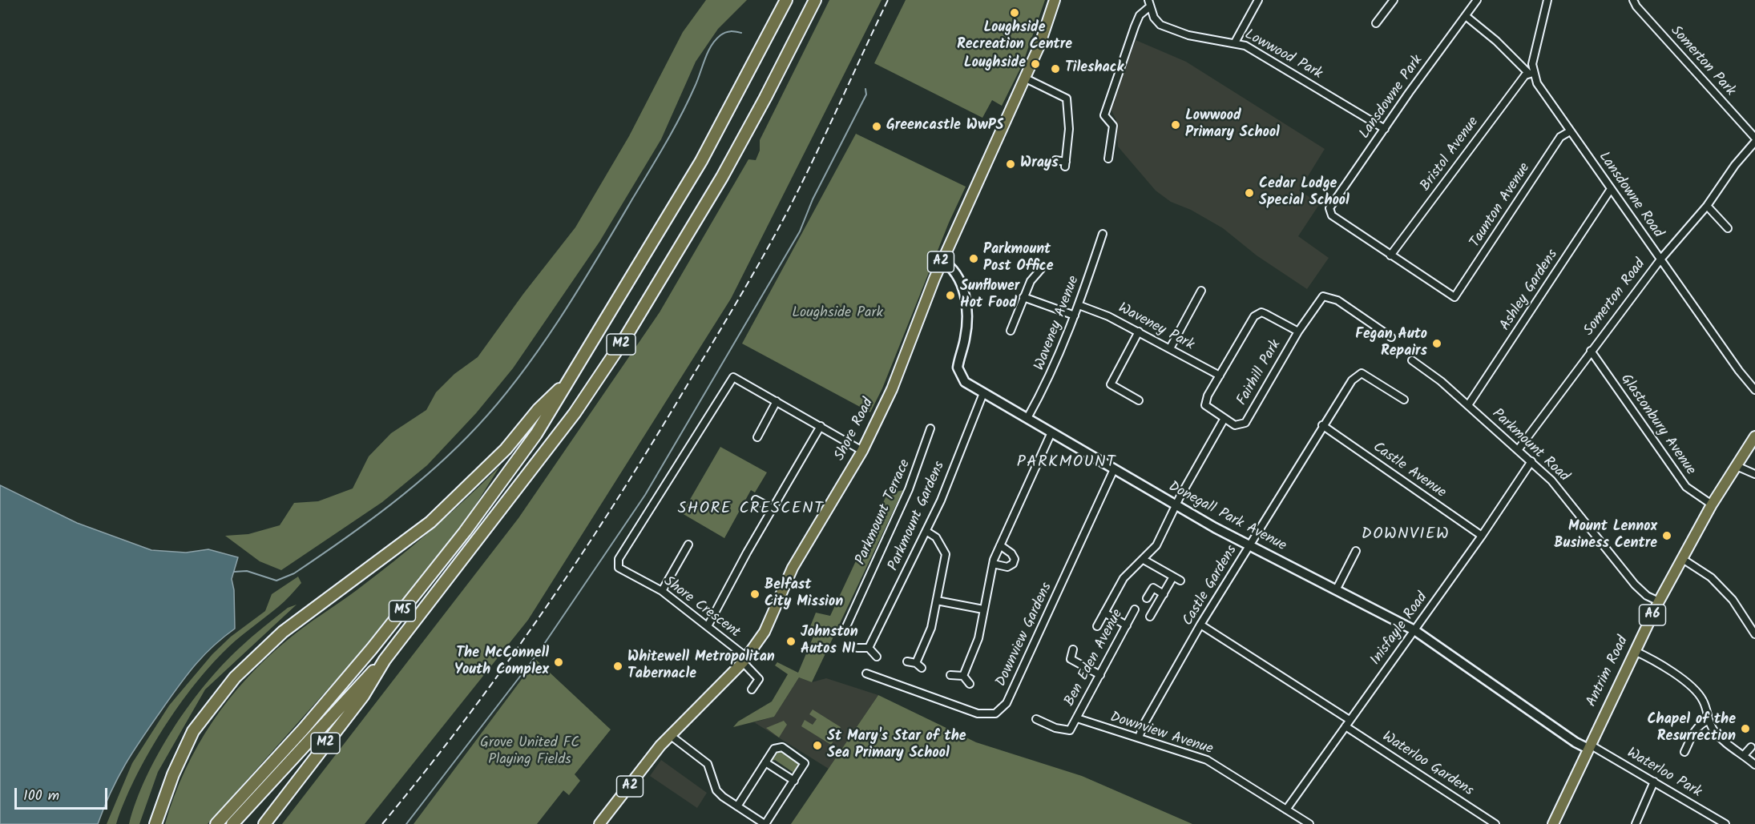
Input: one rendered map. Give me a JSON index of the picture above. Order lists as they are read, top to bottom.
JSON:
{
  "streets": {
    "highway": ["M2", "M5"],
    "main road": [
      "A2",
      "Shore Road",
      "A6",
      "Antrim Road"
    ],
    "street": [
      "Lowwood Park",
      "Somerton Park",
      "Lansdowne Park",
      "Bristol Avenue",
      "Lansdowne Road",
      "Taunton Avenue",
      "Ashley Gardens",
      "Somerton Road",
      "Waveney Avenue",
      "Waveney Park",
      "Fairhill Park",
      "Glastonbury Avenue",
      "Parkmount Road",
      "Castle Avenue",
      "Parkmount Terrace",
      "Parkmount Gardens",
      "Donegall Park Avenue",
      "Castle Gardens",
      "Shore Crescent",
      "Inisfayle Road",
      "Downview Gardens",
      "Ben Eden Avenue",
      "Downview Avenue",
      "Waterloo Gardens",
      "Waterloo Park"
    ]
  },
  "crossings": [
    ["Lowwood Park", "Lansdowne Park"],
    ["Lansdowne Park", "Bristol Avenue"],
    ["Lansdowne Park", "Lansdowne Road"],
    ["Lansdowne Park", "Taunton Avenue"],
    ["Bristol Avenue", "Lansdowne Road"],
    ["Bristol Avenue", "Taunton Avenue"],
    ["Lansdowne Road", "Taunton Avenue"],
    ["Lansdowne Road", "Ashley Gardens"],
    ["Lansdowne Road", "Somerton Road"],
    ["Ashley Gardens", "Parkmount Road"],
    ["Somerton Road", "Glastonbury Avenue"],
    ["Somerton Road", "Parkmount Road"],
    ["Waveney Avenue", "Waveney Park"],
    ["Waveney Avenue", "Donegall Park Avenue"],
    ["M2", "M5"],
    ["Glastonbury Avenue", "Antrim Road"],
    ["Shore Road", "Donegall Park Avenue"],
    ["Shore Road", "Shore Crescent"],
    ["Parkmount Road", "Inisfayle Road"],
    ["Parkmount Road", "Antrim Road"],
    ["Castle Avenue", "Castle Gardens"],
    ["Castle Avenue", "Inisfayle Road"],
    ["Parkmount Gardens", "Donegall Park Avenue"],
    ["Donegall Park Avenue", "Castle Gardens"],
    ["Donegall Park Avenue", "Inisfayle Road"],
    ["Donegall Park Avenue", "Downview Gardens"],
    ["Donegall Park Avenue", "Antrim Road"],
    ["Donegall Park Avenue", "Waterloo Park"],
    ["Castle Gardens", "Downview Avenue"],
    ["Inisfayle Road", "Downview Avenue"],
    ["Inisfayle Road", "Waterloo Gardens"],
    ["Ben Eden Avenue", "Downview Avenue"],
    ["Antrim Road", "Waterloo Park"]
  ],
  "districts": ["PARKMOUNT", "SHORE CRESCENT", "DOWNVIEW"],
  "parks": ["Loughside Park", "Grove United FC Playing Fields"],
  "places": [
    "Loughside Recreation Centre",
    "Loughside",
    "Tileshack",
    "Lowwood Primary School",
    "Greencastle WwPS",
    "Wrays",
    "Cedar Lodge Special School",
    "Parkmount Post Office",
    "Sunflower Hot Food",
    "Fegan Auto Repairs",
    "Mount Lennox Business Centre",
    "Belfast City Mission",
    "Johnston Autos NI",
    "The McConnell Youth Complex",
    "Whitewell Metropolitan Tabernacle",
    "Chapel of the Resurrection",
    "St Mary's Star of the Sea Primary School"
  ],
  "scale_bar": "100 m"
}
